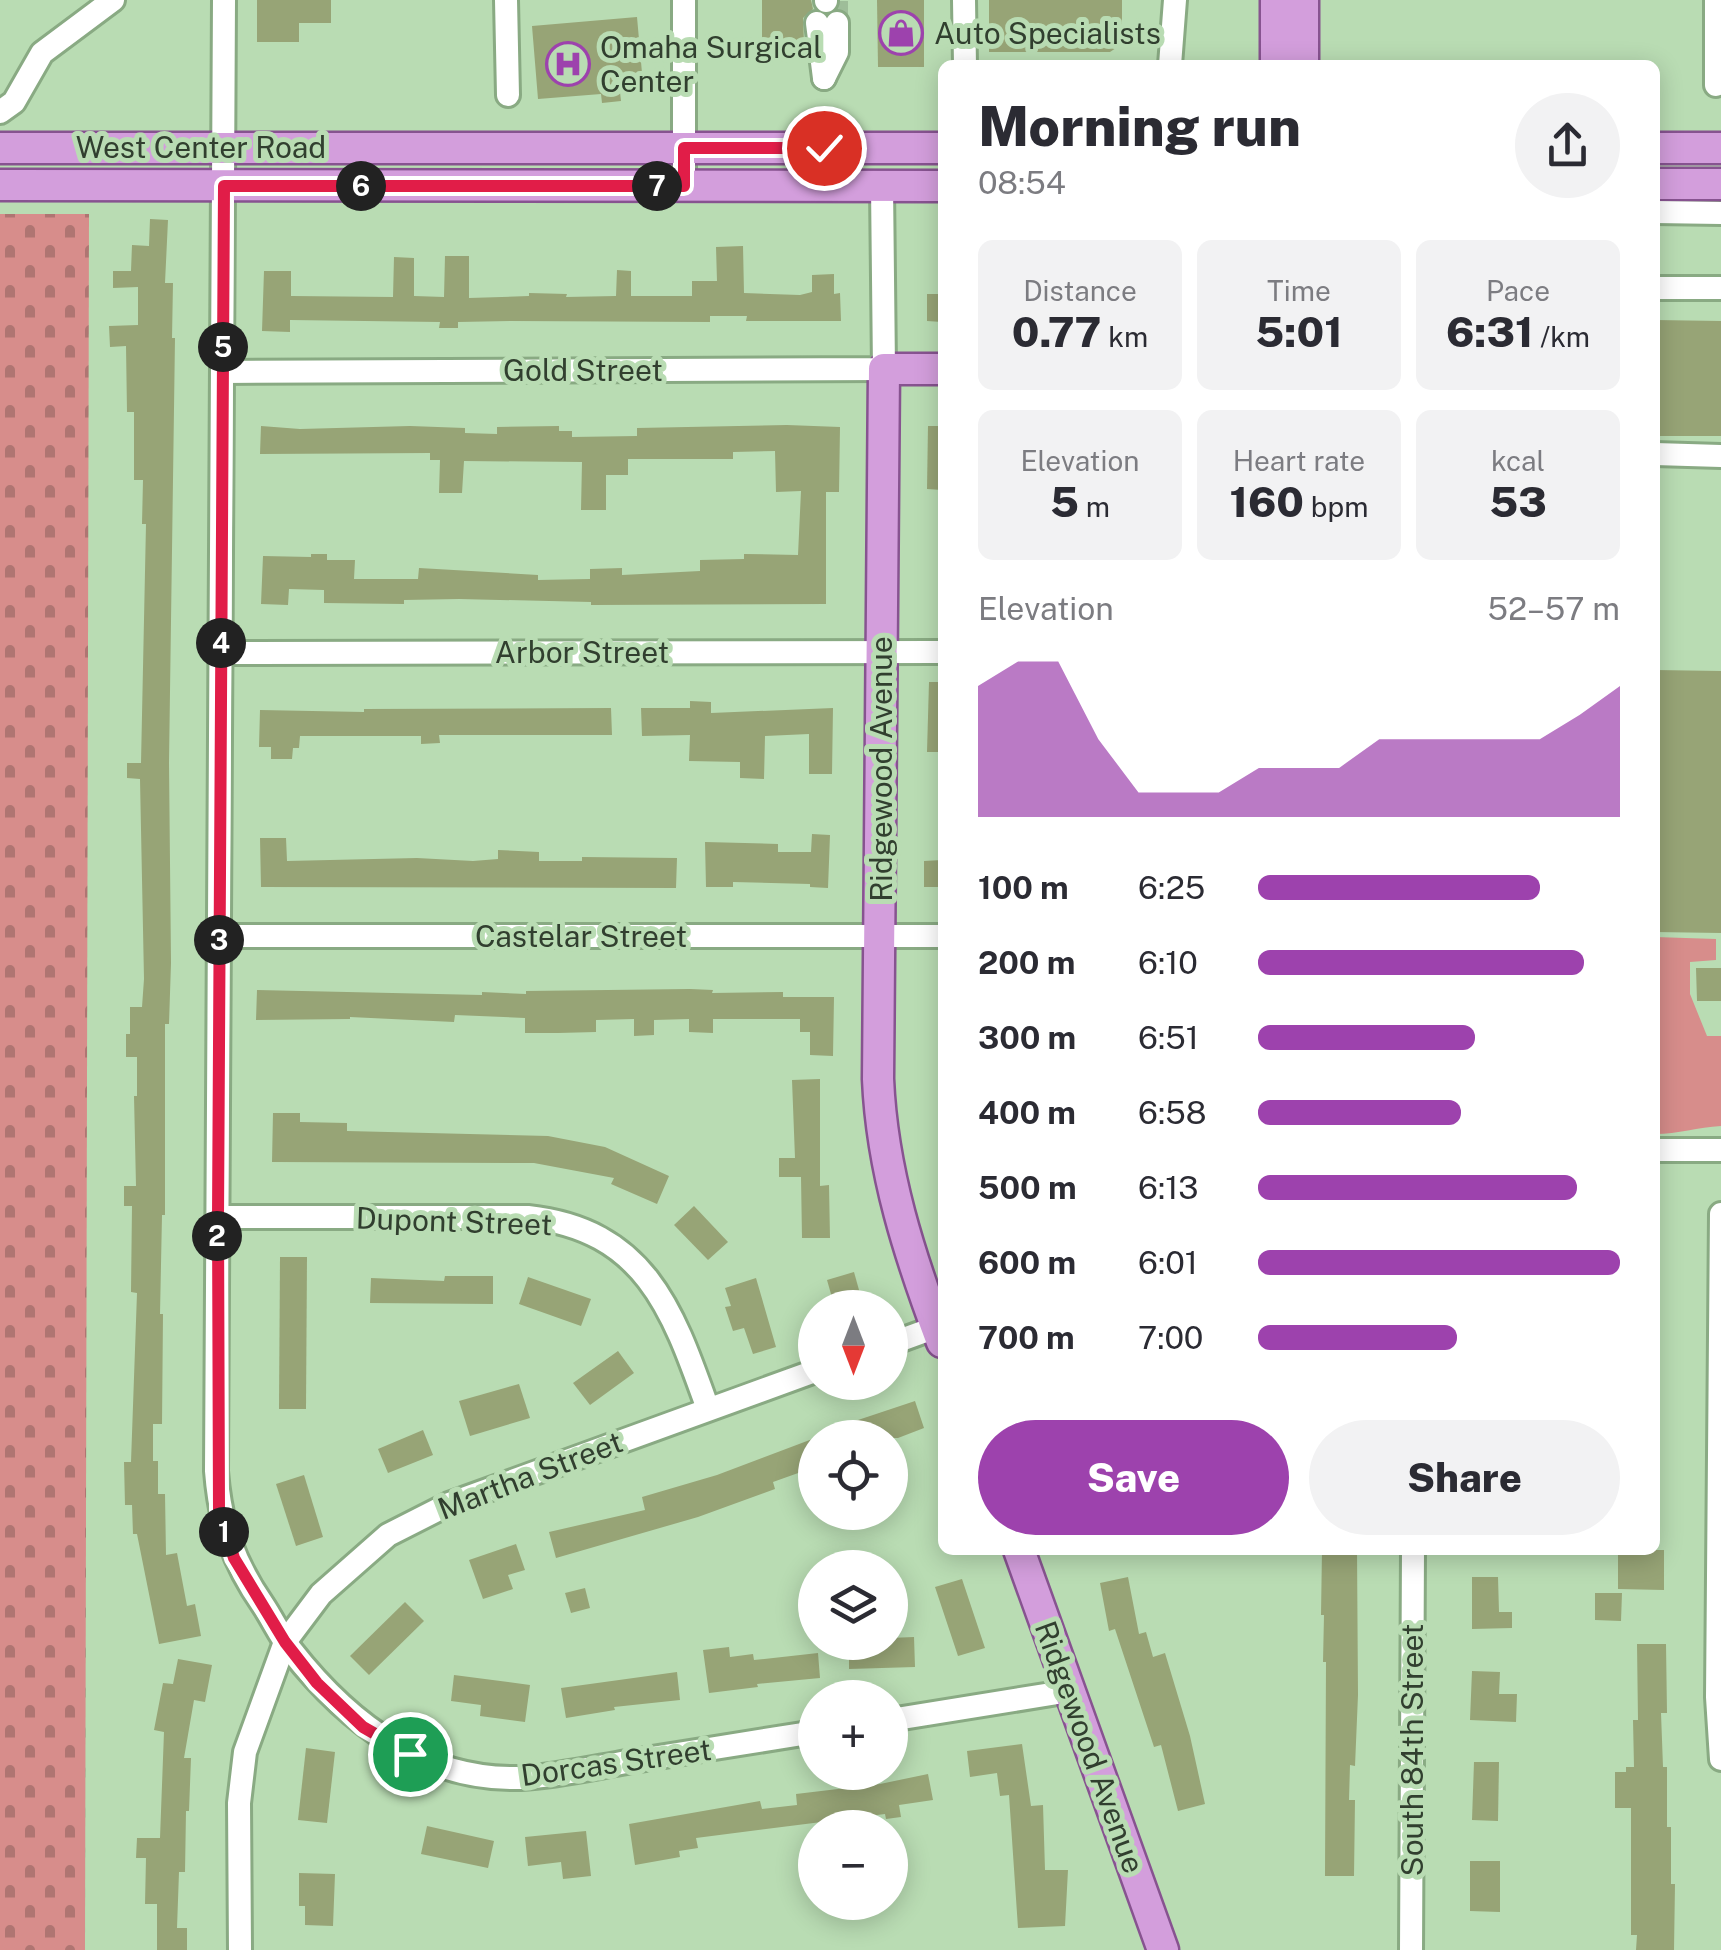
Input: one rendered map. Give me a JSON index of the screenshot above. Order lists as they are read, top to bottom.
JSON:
{
  "streets": {
    "main road": ["West Center Road", "Gold Street", "Ridgewood Avenue"],
    "street": [
      "Arbor Street",
      "Castelar Street",
      "Dupont Street",
      "Martha Street",
      "South 84th Street",
      "Dorcas Street"
    ]
  },
  "crossings": [
    ["West Center Road", "Ridgewood Avenue"],
    ["West Center Road", "Dorcas Street"],
    ["Gold Street", "Ridgewood Avenue"],
    ["Gold Street", "Dorcas Street"],
    ["Arbor Street", "Ridgewood Avenue"],
    ["Arbor Street", "Dorcas Street"],
    ["Ridgewood Avenue", "Castelar Street"],
    ["Castelar Street", "Dorcas Street"],
    ["Dupont Street", "Martha Street"],
    ["Dupont Street", "Dorcas Street"],
    ["Martha Street", "Dorcas Street"]
  ],
  "places": {
    "shop": ["Auto Specialists"],
    "hospital": ["Omaha Surgical Center"]
  },
  "north": "bottom",
  "page": {
    "heading": ["Morning run", "08:54"],
    "pins": [
      "6",
      "7",
      "5",
      "4",
      "3",
      "2",
      "1"
    ],
    "stats": [
      ["Distance", "0.77 km"],
      ["Time", "5:01"],
      ["Pace", "6:31 /km"],
      ["Elevation", "5 m"],
      ["Heart rate", "160 bpm"],
      ["kcal", "53"]
    ],
    "chart": ["Elevation", "52–57 m"],
    "list": [
      {
        "name": "100 m",
        "note": "6:25"
      },
      {
        "name": "200 m",
        "note": "6:10"
      },
      {
        "name": "300 m",
        "note": "6:51"
      },
      {
        "name": "400 m",
        "note": "6:58"
      },
      {
        "name": "500 m",
        "note": "6:13"
      },
      {
        "name": "600 m",
        "note": "6:01"
      },
      {
        "name": "700 m",
        "note": "7:00"
      }
    ],
    "map_buttons": ["+", "−"],
    "buttons": ["Save", "Share"]
  }
}
